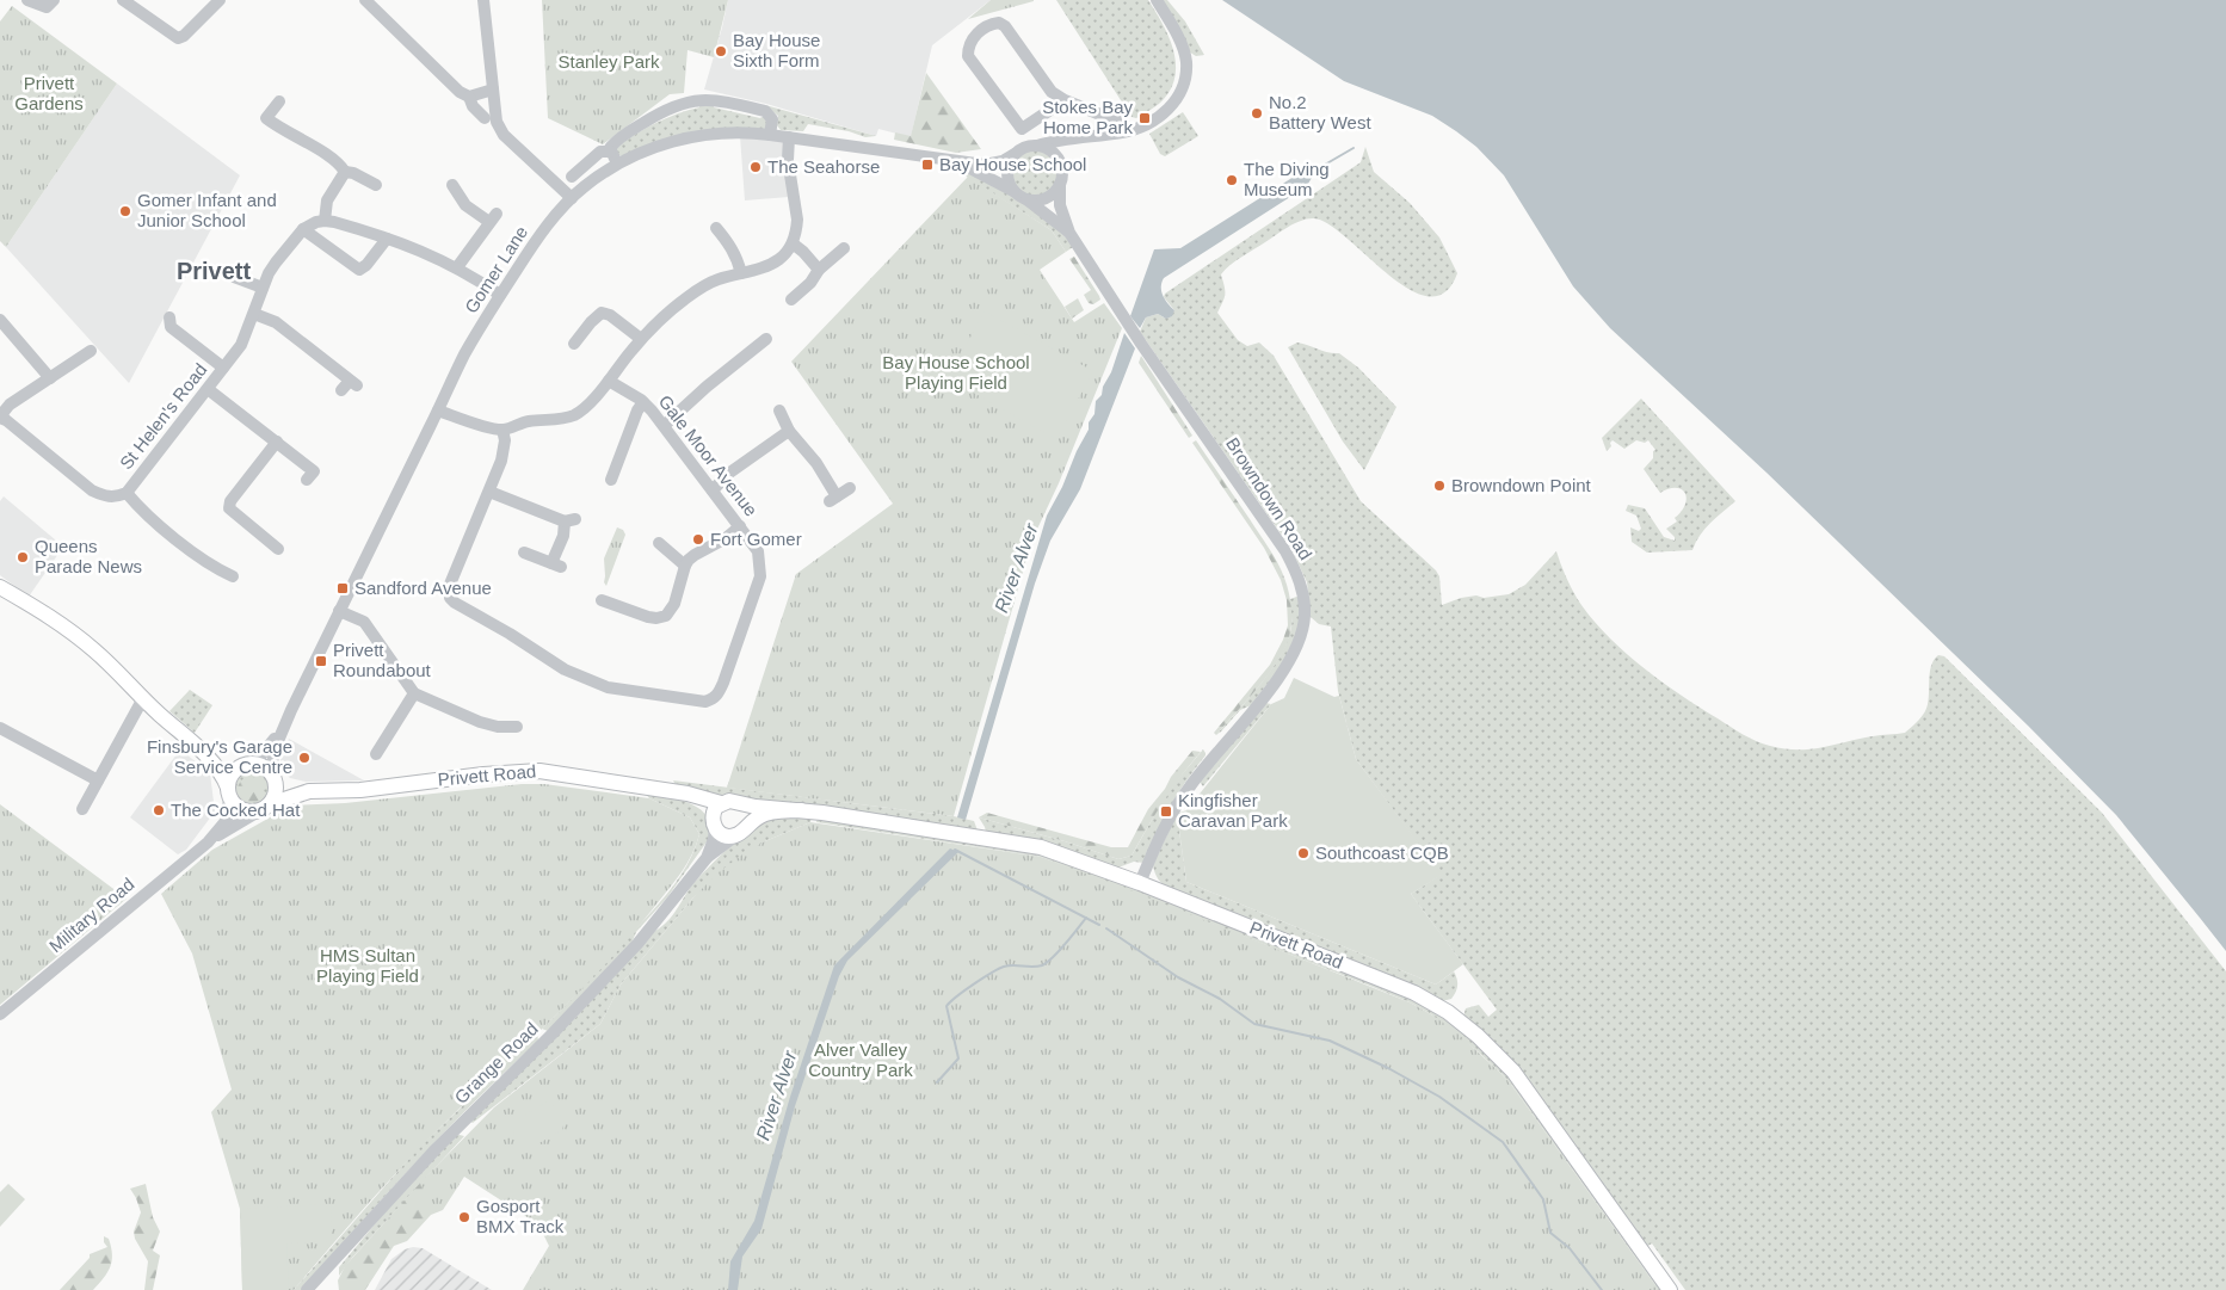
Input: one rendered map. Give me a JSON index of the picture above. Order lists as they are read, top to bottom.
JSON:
{
  "streets": {
    "main road": ["Privett Road"],
    "street": [
      "Gomer Lane",
      "St Helen's Road",
      "Gale Moor Avenue",
      "Browndown Road",
      "Military Road",
      "Grange Road"
    ]
  },
  "crossings": [
    ["Gomer Lane", "Privett Road"],
    ["Gomer Lane", "Military Road"],
    ["Browndown Road", "Privett Road"],
    ["Privett Road", "Military Road"],
    ["Privett Road", "Grange Road"]
  ],
  "districts": ["Privett"],
  "water": ["River Alver"],
  "parks": [
    "Stanley Park",
    "Privett Gardens",
    "Bay House School Playing Field",
    "HMS Sultan Playing Field",
    "Alver Valley Country Park"
  ],
  "places": {
    "other": [
      "Bay House Sixth Form",
      "No.2 Battery West",
      "The Seahorse",
      "The Diving Museum",
      "Gomer Infant and Junior School",
      "Browndown Point",
      "Fort Gomer",
      "Queens Parade News",
      "Finsbury's Garage Service Centre",
      "The Cocked Hat",
      "Southcoast CQB",
      "Gosport BMX Track"
    ],
    "transit": [
      "Stokes Bay Home Park",
      "Bay House School",
      "Sandford Avenue",
      "Privett Roundabout",
      "Kingfisher Caravan Park"
    ]
  }
}
